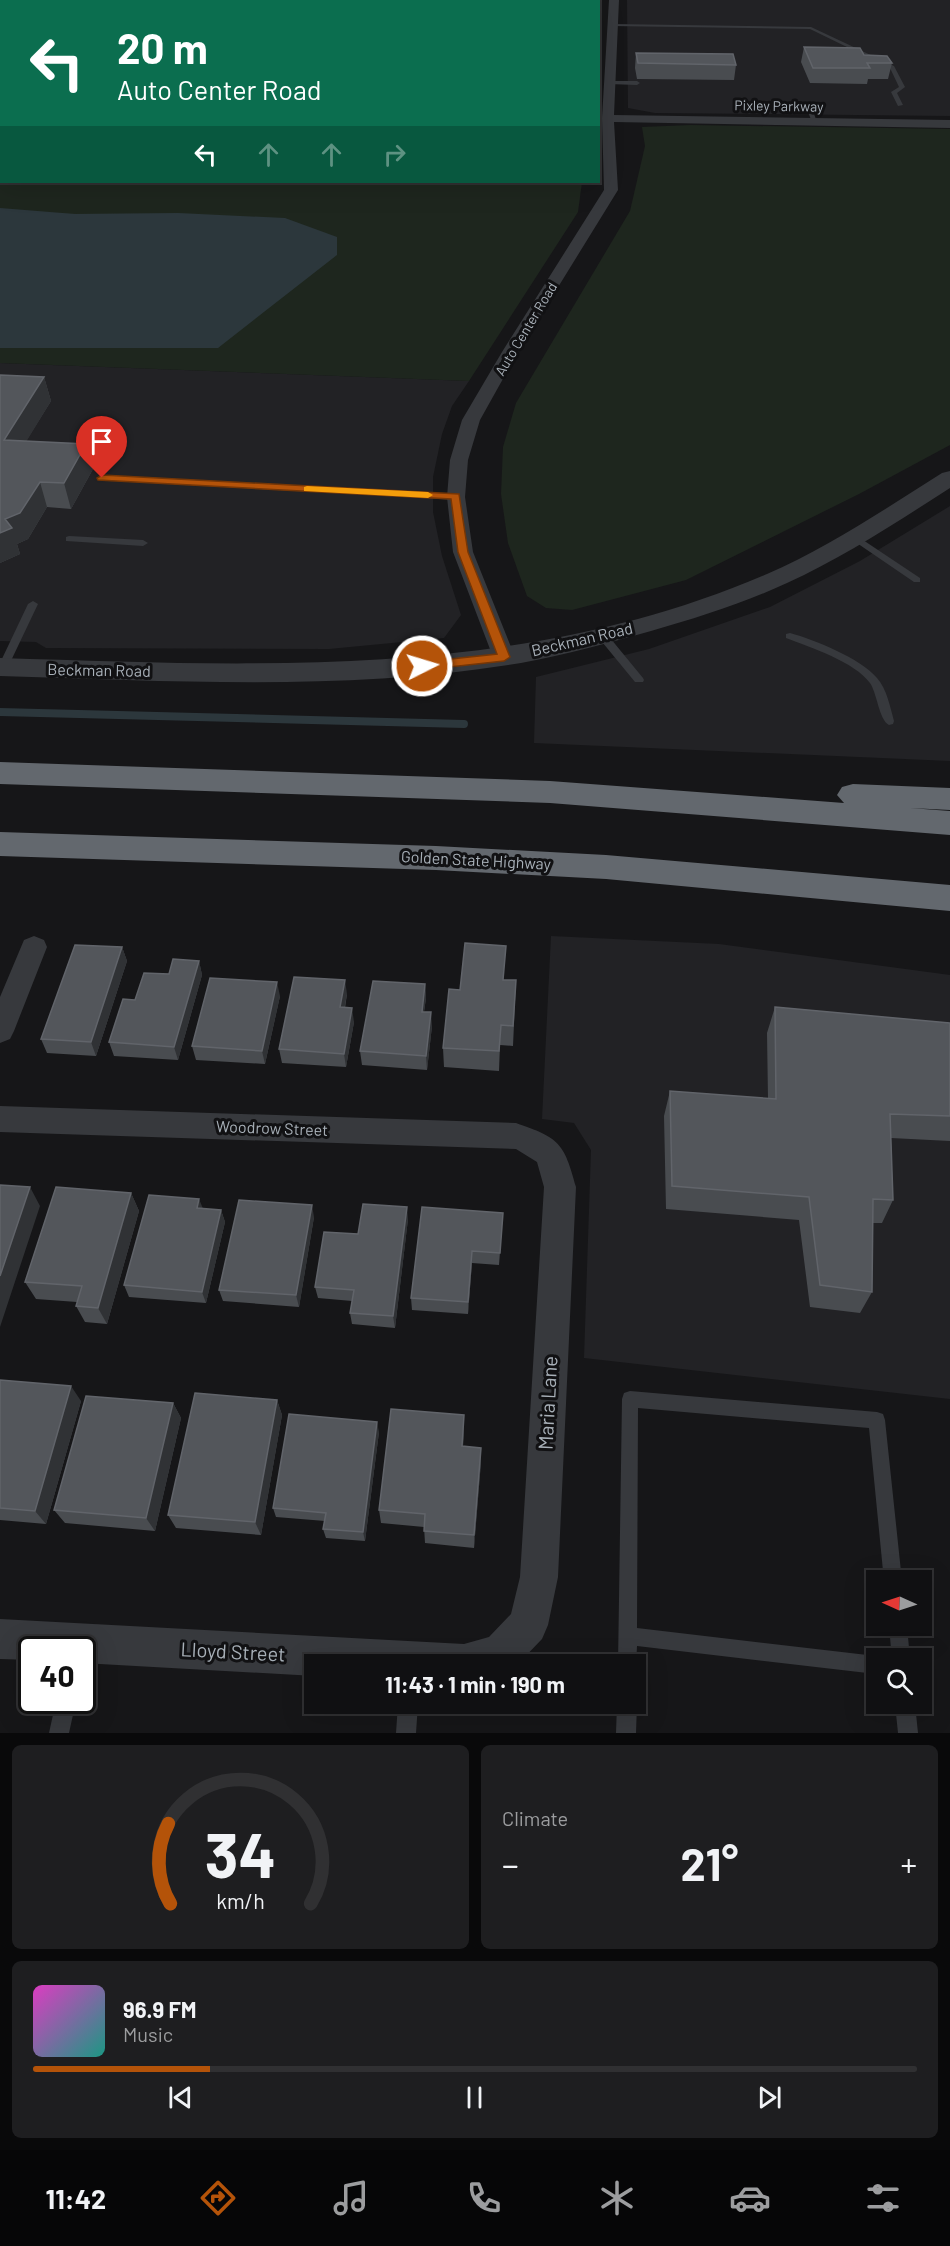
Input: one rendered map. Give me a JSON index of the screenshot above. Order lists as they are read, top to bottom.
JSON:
{
  "streets": {
    "highway": ["Golden State Highway"],
    "street": [
      "Pixley Parkway",
      "Auto Center Road",
      "Beckman Road",
      "Woodrow Street",
      "Maria Lane",
      "Lloyd Street"
    ]
  },
  "crossings": [
    ["Pixley Parkway", "Auto Center Road"],
    ["Auto Center Road", "Beckman Road"],
    ["Woodrow Street", "Maria Lane"]
  ],
  "north": "left",
  "page": {
    "turn": ["20 m", "Auto Center Road"],
    "limit": "40",
    "trip": "11:43 · 1 min · 190 m",
    "tile": "Climate",
    "heat": ["−", "21°", "+"],
    "song": ["96.9 FM", "Music"],
    "tabs": "11:42",
    "gauge": ["34", "km/h"]
  }
}
